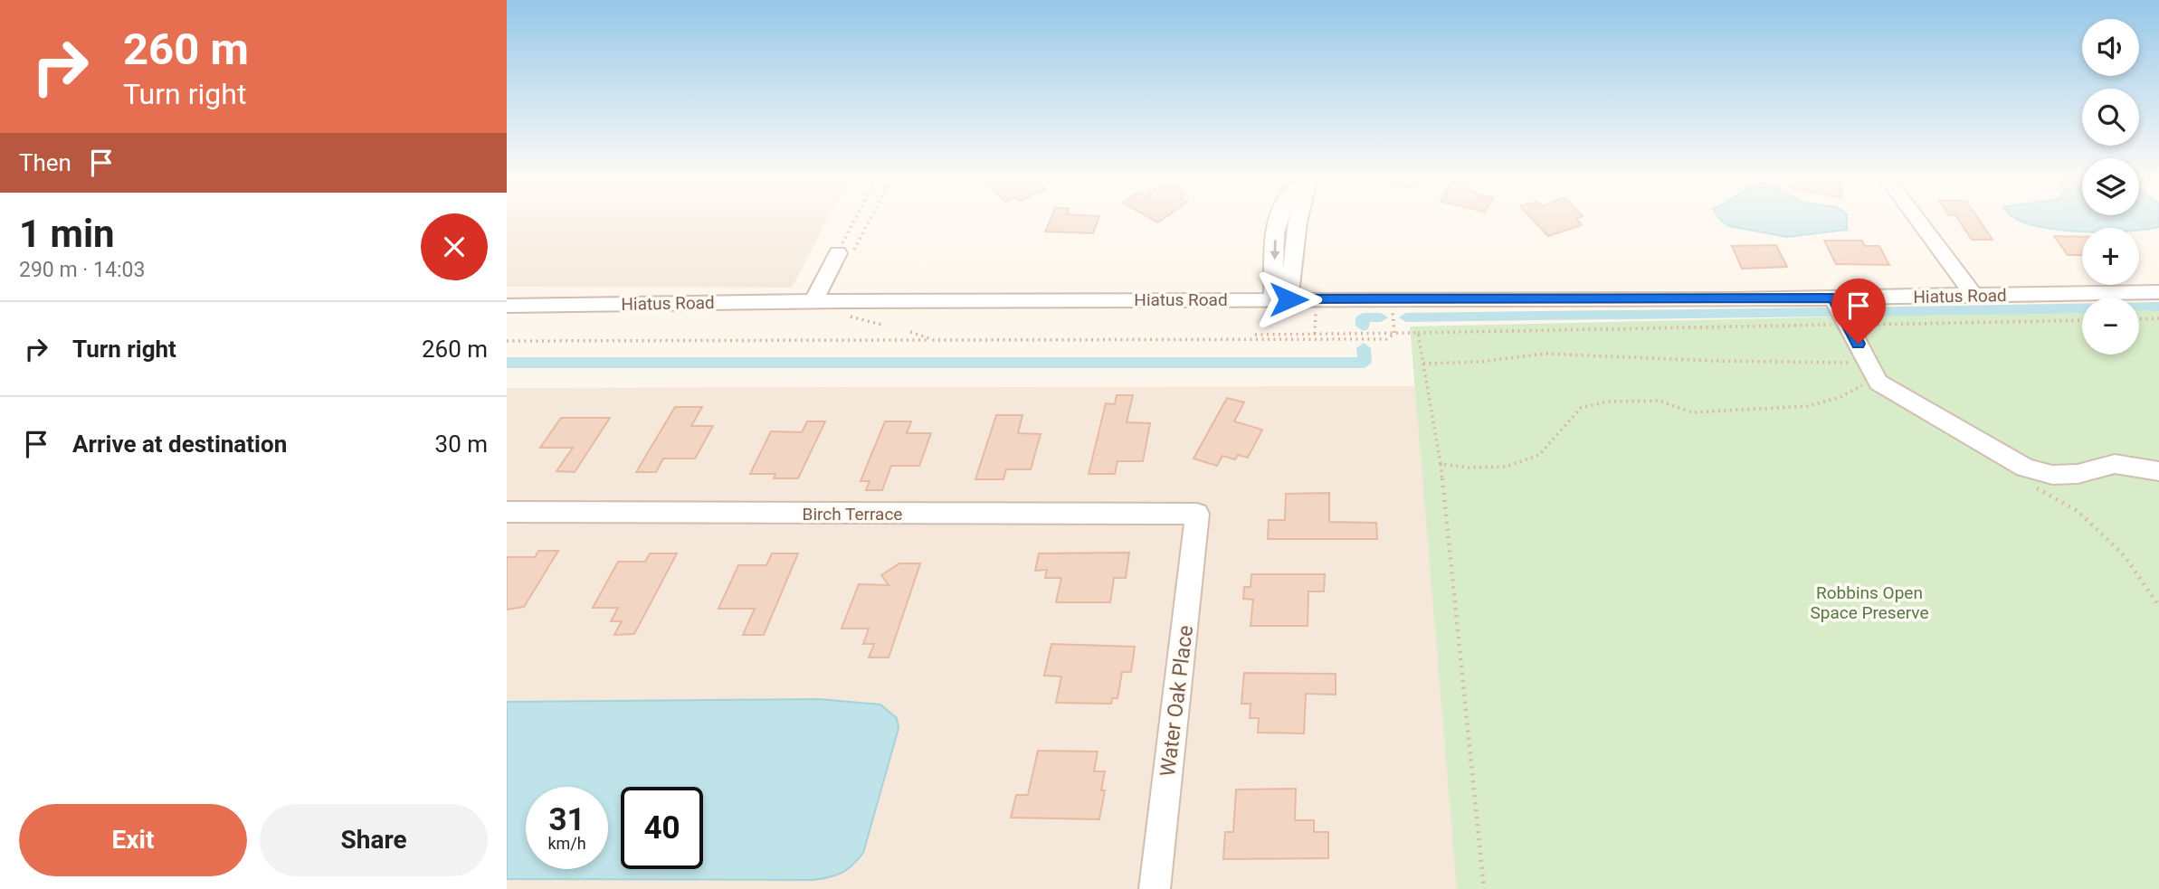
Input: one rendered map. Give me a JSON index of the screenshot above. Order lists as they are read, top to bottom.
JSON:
{
  "streets": {
    "street": ["Hiatus Road", "Birch Terrace", "Water Oak Place"]
  },
  "crossings": [
    ["Birch Terrace", "Water Oak Place"]
  ],
  "parks": ["Robbins Open Space Preserve"],
  "page": {
    "turn": ["260 m", "Turn right"],
    "map_buttons": ["+", "−"],
    "then": "Then",
    "heading": ["1 min", "290 m · 14:03"],
    "list": [
      {
        "name": "Turn right",
        "value": "260 m"
      },
      {
        "name": "Arrive at destination",
        "value": "30 m"
      }
    ],
    "speed": "31 km/h",
    "limit": "40",
    "buttons": ["Exit", "Share"]
  }
}
